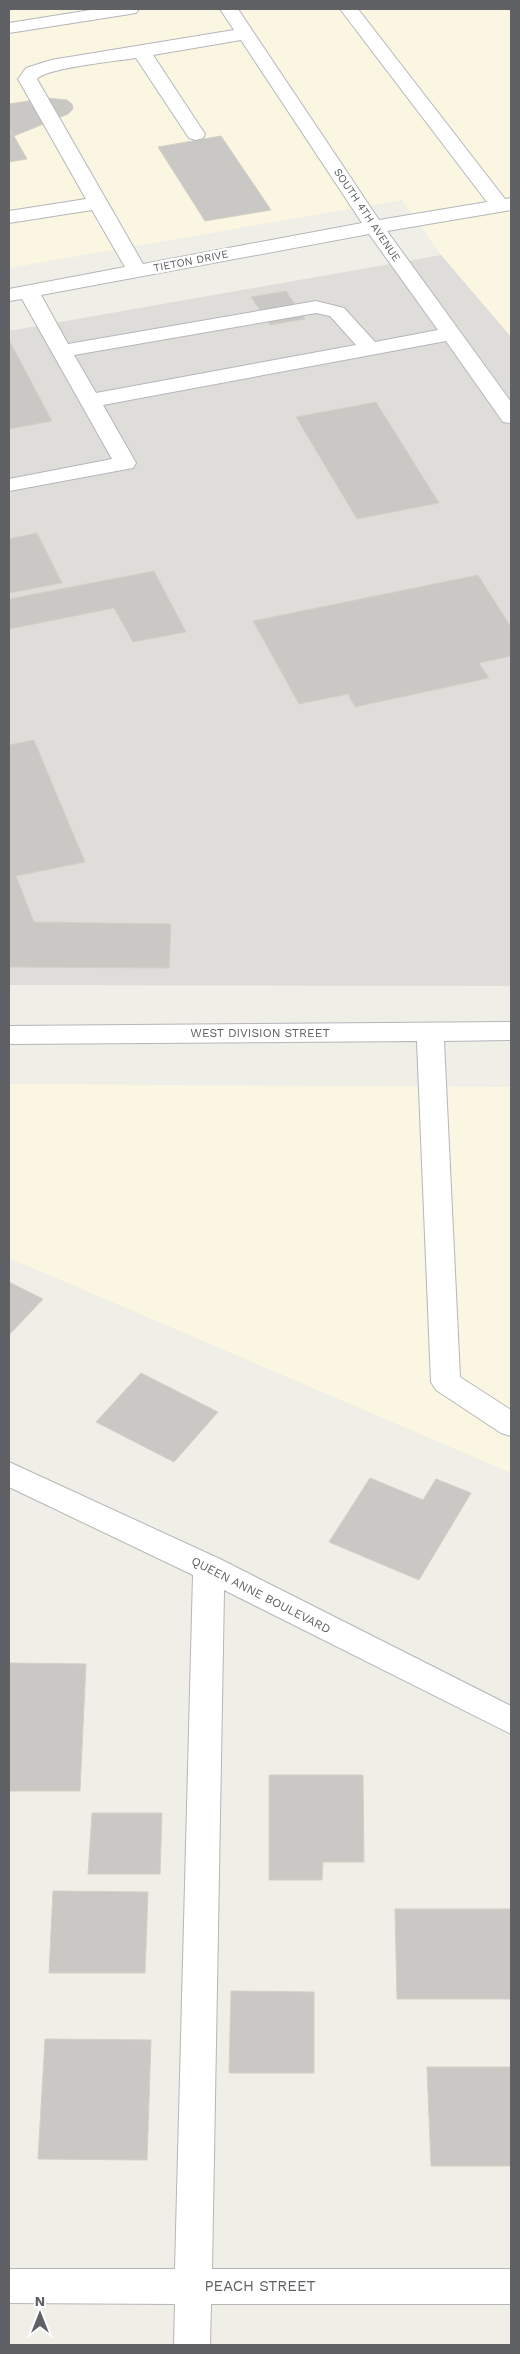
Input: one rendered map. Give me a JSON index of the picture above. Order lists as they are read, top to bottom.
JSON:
{
  "streets": {
    "street": [
      "SOUTH 4TH AVENUE",
      "TIETON DRIVE",
      "WEST DIVISION STREET",
      "QUEEN ANNE BOULEVARD",
      "PEACH STREET"
    ]
  },
  "crossings": [
    ["SOUTH 4TH AVENUE", "TIETON DRIVE"]
  ],
  "north": "top"
}
